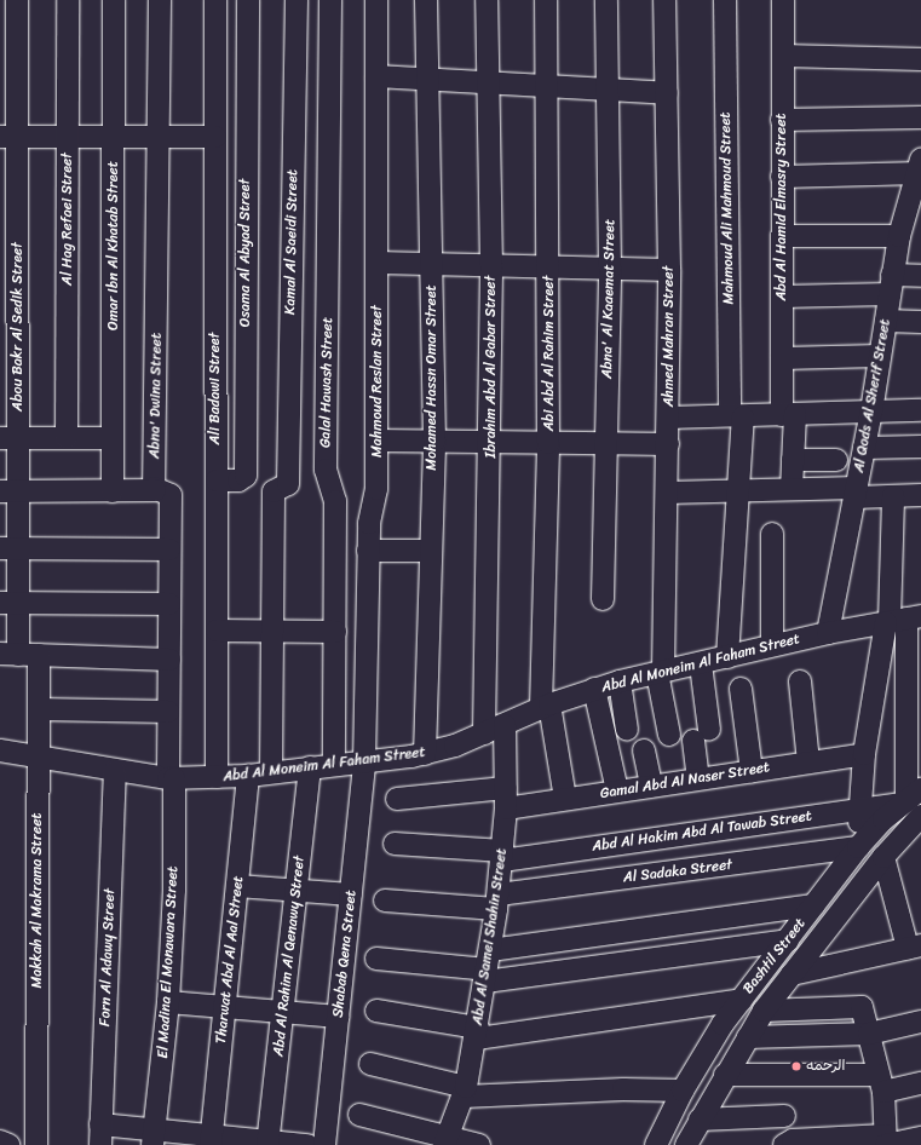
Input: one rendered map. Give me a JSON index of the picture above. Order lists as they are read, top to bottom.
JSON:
{
  "streets": {
    "street": [
      "Abd Al Hamid Elmasry Street",
      "Mahmoud Ali Mahmoud Street",
      "Al Hag Refaei Street",
      "Kamal Al Saeidi Street",
      "Omar Ibn Al Khatab Street",
      "Osama Al Abyad Street",
      "Abna' Al Kaaemat Street",
      "Abou Bakr Al Sedik Street",
      "Ahmed Mahran Street",
      "Abi Abd Al Rahim Street",
      "Ibrahim Abd Al Gabar Street",
      "Mohamed Hassn Omar Street",
      "Mahmoud Reslan Street",
      "Galal Hawash Street",
      "Ali Badawi Street",
      "Abna' Dwina Street",
      "Al Qods Al Sherif Street",
      "Abd Al Moneim Al Faham Street",
      "Gamal Abd Al Naser Street",
      "Abd Al Hakim Abd Al Tawab Street",
      "Al Sadaka Street",
      "Makkah Al Makrama Street",
      "Abd Al Samei Shahin Street",
      "Shabab Qena Street",
      "Abd Al Rahim Al Qenawy Street",
      "Bashtil Street",
      "Forn Al Adawy Street",
      "Tharwat Abd Al Aal Street",
      "El Madina El Monawara Street"
    ]
  },
  "crossings": [
    ["Mahmoud Ali Mahmoud Street", "Abd Al Moneim Al Faham Street"],
    ["Osama Al Abyad Street", "Ali Badawi Street"],
    ["Abou Bakr Al Sedik Street", "Makkah Al Makrama Street"],
    ["Ahmed Mahran Street", "Abd Al Moneim Al Faham Street"],
    ["Abi Abd Al Rahim Street", "Abd Al Moneim Al Faham Street"],
    ["Abi Abd Al Rahim Street", "Gamal Abd Al Naser Street"],
    ["Ibrahim Abd Al Gabar Street", "Abd Al Moneim Al Faham Street"],
    ["Mohamed Hassn Omar Street", "Abd Al Moneim Al Faham Street"],
    ["Mahmoud Reslan Street", "Abd Al Moneim Al Faham Street"],
    ["Mahmoud Reslan Street", "Shabab Qena Street"],
    ["Galal Hawash Street", "Abd Al Moneim Al Faham Street"],
    ["Ali Badawi Street", "Abd Al Moneim Al Faham Street"],
    ["Al Qods Al Sherif Street", "Abd Al Moneim Al Faham Street"],
    ["Abd Al Moneim Al Faham Street", "Makkah Al Makrama Street"],
    ["Abd Al Moneim Al Faham Street", "Abd Al Samei Shahin Street"],
    ["Abd Al Moneim Al Faham Street", "Shabab Qena Street"],
    ["Abd Al Moneim Al Faham Street", "Abd Al Rahim Al Qenawy Street"],
    ["Abd Al Moneim Al Faham Street", "Forn Al Adawy Street"],
    ["Abd Al Moneim Al Faham Street", "Tharwat Abd Al Aal Street"],
    ["Abd Al Moneim Al Faham Street", "El Madina El Monawara Street"],
    ["Gamal Abd Al Naser Street", "Abd Al Samei Shahin Street"],
    ["Abd Al Hakim Abd Al Tawab Street", "Abd Al Samei Shahin Street"],
    ["Abd Al Hakim Abd Al Tawab Street", "Bashtil Street"],
    ["Al Sadaka Street", "Abd Al Samei Shahin Street"],
    ["Al Sadaka Street", "Bashtil Street"]
  ],
  "places": ["الرحمه"]
}
